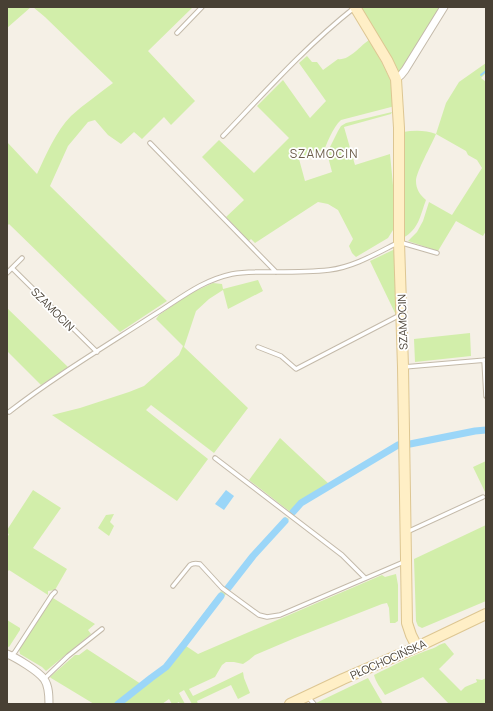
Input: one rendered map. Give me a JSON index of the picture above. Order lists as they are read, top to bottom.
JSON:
{
  "streets": {
    "street": ["SZAMOCIN", "PŁOCHOCIŃSKA"]
  },
  "crossings": [
    ["SZAMOCIN", "PŁOCHOCIŃSKA"]
  ],
  "districts": ["SZAMOCIN"]
}
